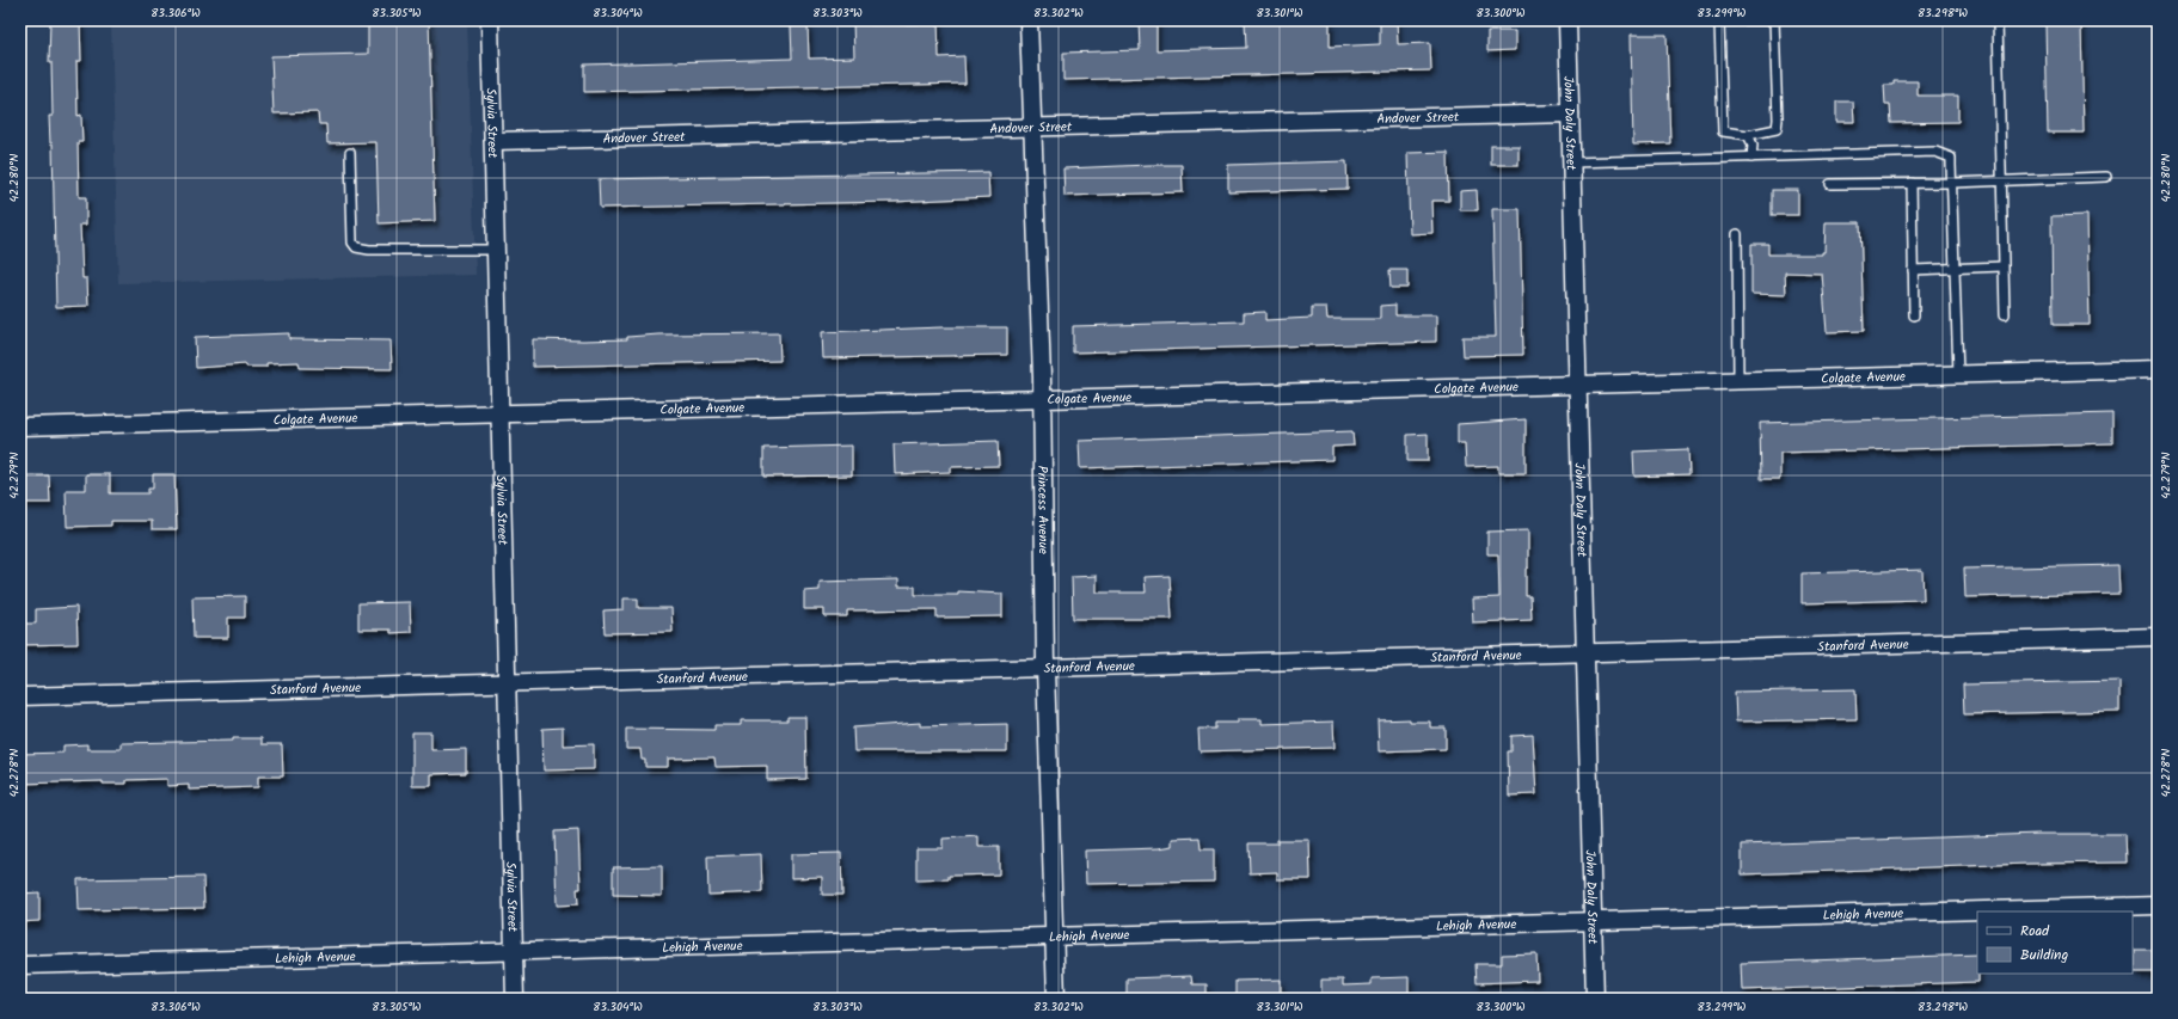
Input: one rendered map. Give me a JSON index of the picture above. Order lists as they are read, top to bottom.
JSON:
{
  "streets": {
    "street": [
      "Andover Street",
      "Sylvia Street",
      "John Daly Street",
      "Colgate Avenue",
      "Princess Avenue",
      "Stanford Avenue",
      "Lehigh Avenue"
    ]
  },
  "crossings": [
    ["Andover Street", "Sylvia Street"],
    ["Andover Street", "John Daly Street"],
    ["Andover Street", "Princess Avenue"],
    ["Sylvia Street", "Colgate Avenue"],
    ["Sylvia Street", "Stanford Avenue"],
    ["Sylvia Street", "Lehigh Avenue"],
    ["John Daly Street", "Colgate Avenue"],
    ["John Daly Street", "Stanford Avenue"],
    ["John Daly Street", "Lehigh Avenue"],
    ["Colgate Avenue", "Princess Avenue"],
    ["Princess Avenue", "Stanford Avenue"],
    ["Princess Avenue", "Lehigh Avenue"]
  ],
  "legend": ["Road", "Building"],
  "coordinates": [
    "83.306°W",
    "83.305°W",
    "83.304°W",
    "83.303°W",
    "83.302°W",
    "83.301°W",
    "83.300°W",
    "83.299°W",
    "83.298°W",
    "42.280°N",
    "42.279°N",
    "42.278°N"
  ]
}
